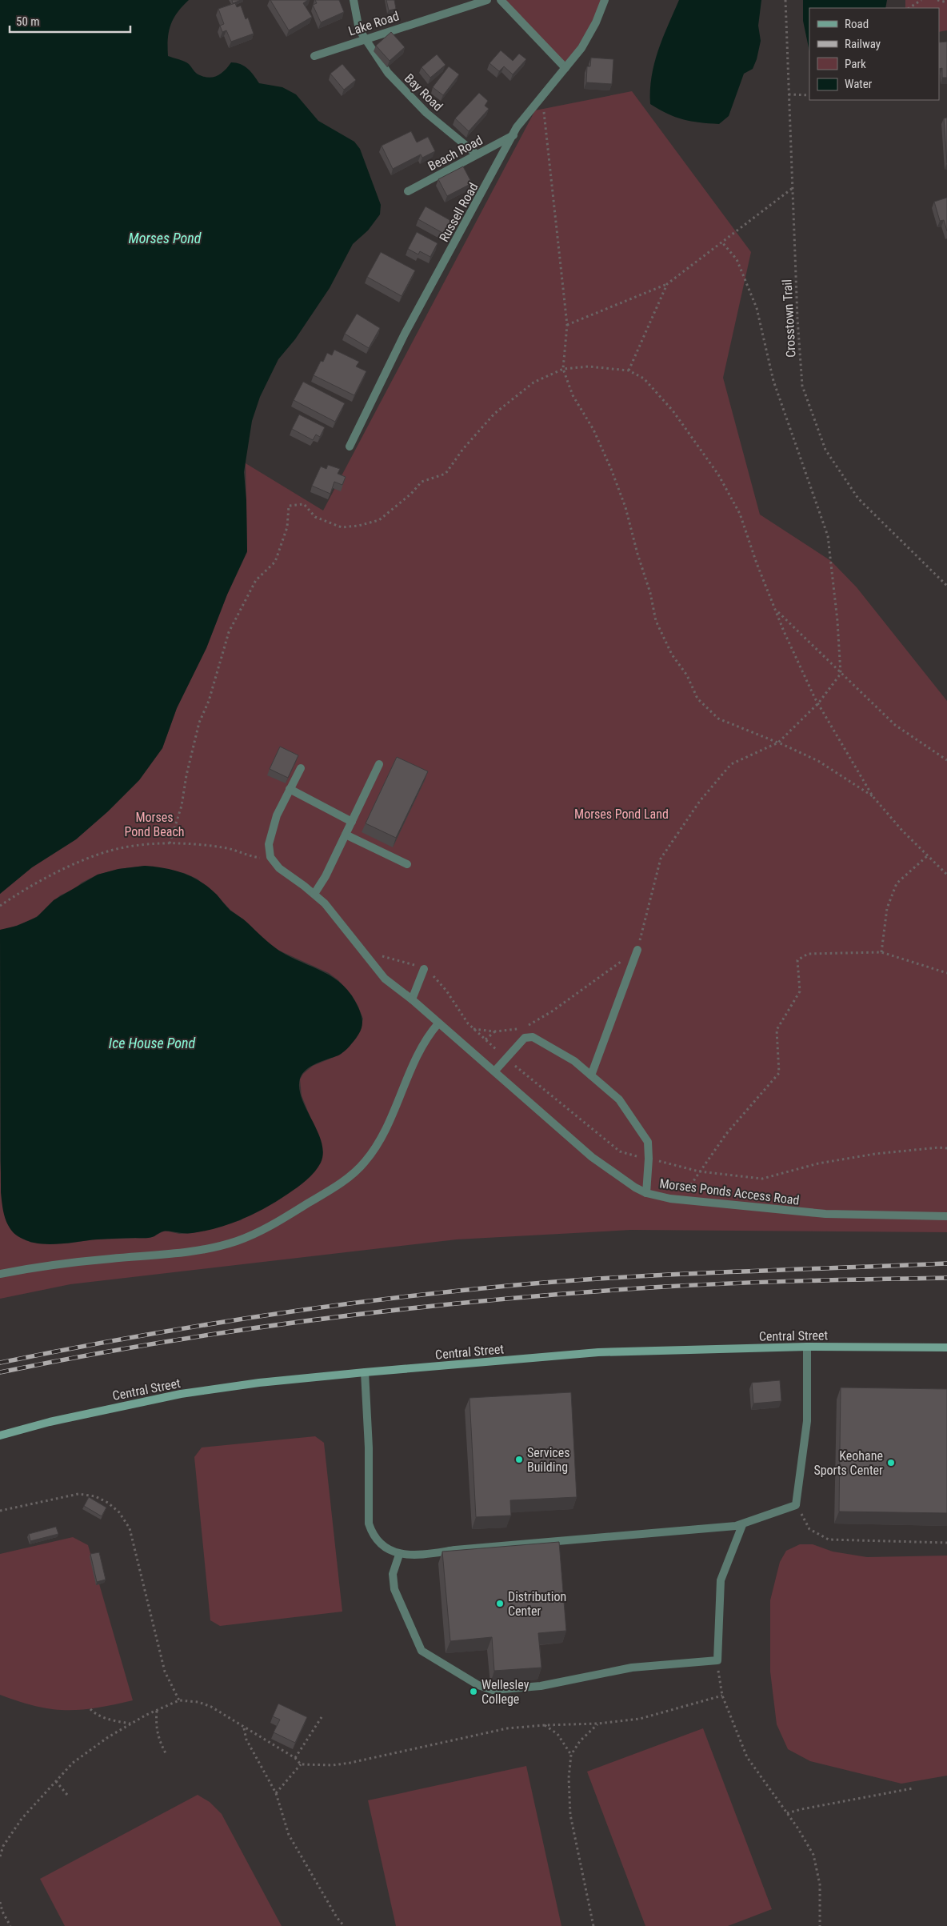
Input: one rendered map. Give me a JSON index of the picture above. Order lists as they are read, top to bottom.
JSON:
{
  "streets": {
    "main road": ["Central Street"],
    "street": [
      "Lake Road",
      "Bay Road",
      "Beach Road",
      "Russell Road",
      "Morses Ponds Access Road"
    ],
    "path": ["Crosstown Trail"]
  },
  "crossings": [
    ["Lake Road", "Bay Road"],
    ["Bay Road", "Beach Road"],
    ["Beach Road", "Russell Road"]
  ],
  "water": ["Morses Pond", "Ice House Pond"],
  "parks": ["Morses Pond Land", "Morses Pond Beach"],
  "places": [
    "Services Building",
    "Keohane Sports Center",
    "Distribution Center",
    "Wellesley College"
  ],
  "legend": [
    "Road",
    "Railway",
    "Park",
    "Water"
  ],
  "scale_bar": "50 m"
}
